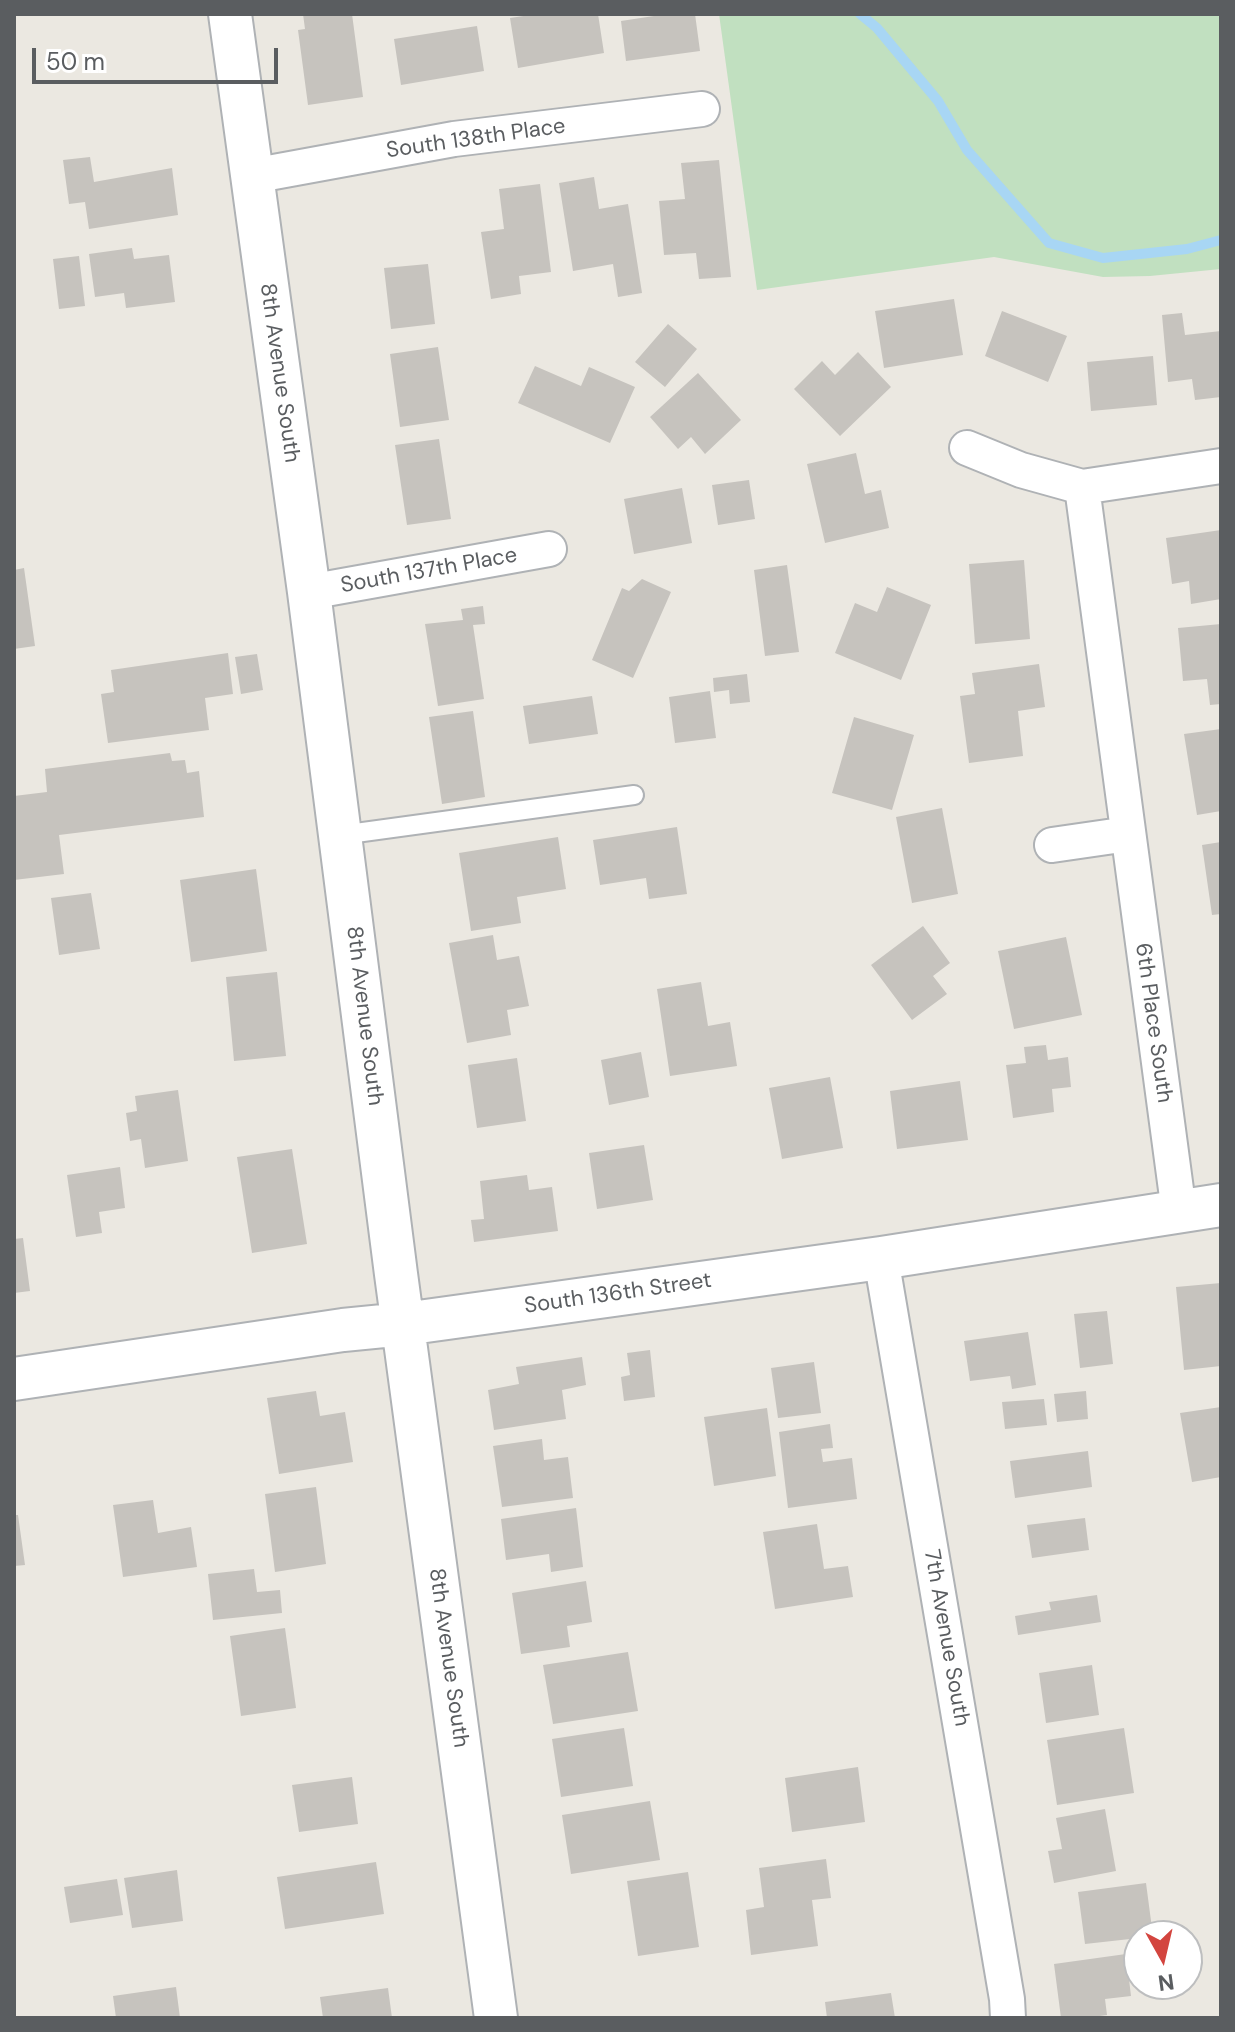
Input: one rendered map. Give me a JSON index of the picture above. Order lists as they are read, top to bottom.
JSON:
{
  "streets": {
    "street": [
      "South 138th Place",
      "8th Avenue South",
      "South 137th Place",
      "6th Place South",
      "South 136th Street",
      "7th Avenue South"
    ]
  },
  "crossings": [
    ["South 138th Place", "8th Avenue South"],
    ["8th Avenue South", "South 137th Place"],
    ["8th Avenue South", "South 136th Street"],
    ["6th Place South", "South 136th Street"],
    ["South 136th Street", "7th Avenue South"]
  ],
  "scale_bar": "50 m",
  "north": "bottom"
}
